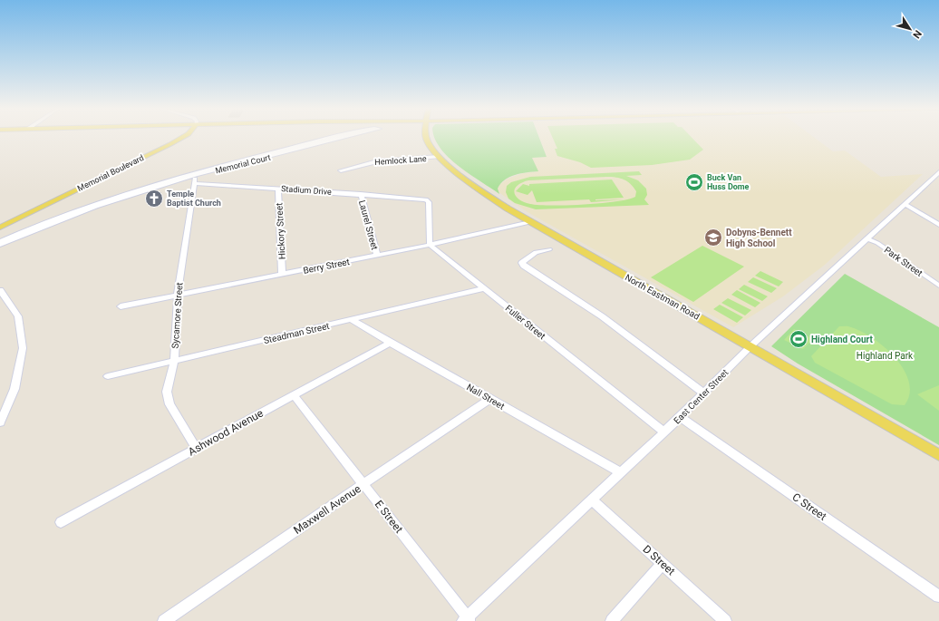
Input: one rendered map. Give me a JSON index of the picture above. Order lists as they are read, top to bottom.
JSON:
{
  "streets": {
    "main road": ["Memorial Boulevard", "North Eastman Road"],
    "street": [
      "Hemlock Lane",
      "Memorial Court",
      "Stadium Drive",
      "Laurel Street",
      "Hickory Street",
      "Park Street",
      "Berry Street",
      "Sycamore Street",
      "Fuller Street",
      "Steadman Street",
      "Nall Street",
      "East Center Street",
      "Ashwood Avenue",
      "C Street",
      "Maxwell Avenue",
      "E Street",
      "D Street"
    ]
  },
  "crossings": [
    ["Hemlock Lane", "North Eastman Road"],
    ["Memorial Court", "Sycamore Street"],
    ["Stadium Drive", "Laurel Street"],
    ["Stadium Drive", "Hickory Street"],
    ["Stadium Drive", "Berry Street"],
    ["Stadium Drive", "Sycamore Street"],
    ["Stadium Drive", "Fuller Street"],
    ["Laurel Street", "Berry Street"],
    ["Hickory Street", "Berry Street"],
    ["Park Street", "East Center Street"],
    ["Berry Street", "North Eastman Road"],
    ["Berry Street", "Sycamore Street"],
    ["Berry Street", "Fuller Street"],
    ["North Eastman Road", "East Center Street"],
    ["Sycamore Street", "Steadman Street"],
    ["Sycamore Street", "Ashwood Avenue"],
    ["Fuller Street", "Steadman Street"],
    ["Fuller Street", "East Center Street"],
    ["Steadman Street", "Nall Street"],
    ["Nall Street", "East Center Street"],
    ["Nall Street", "Ashwood Avenue"],
    ["Nall Street", "Maxwell Avenue"],
    ["East Center Street", "C Street"],
    ["East Center Street", "E Street"],
    ["East Center Street", "D Street"],
    ["Ashwood Avenue", "E Street"],
    ["Maxwell Avenue", "E Street"]
  ],
  "parks": ["Highland Park"],
  "places": {
    "sports": ["Buck Van Huss Dome", "Highland Court"],
    "church": ["Temple Baptist Church"],
    "school or university": ["Dobyns-Bennett High School"]
  },
  "north": "bottom right"
}
